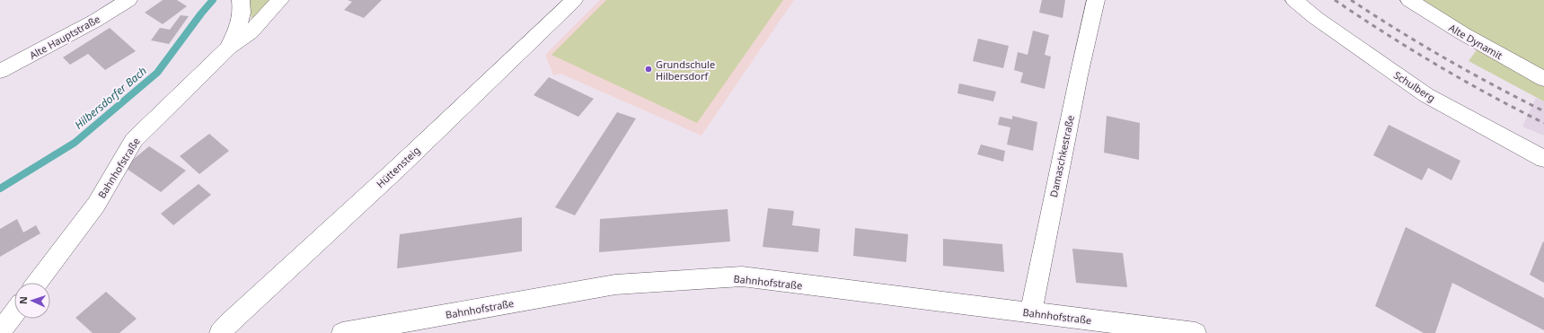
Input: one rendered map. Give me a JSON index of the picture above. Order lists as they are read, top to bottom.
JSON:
{
  "streets": {
    "street": [
      "Alte Hauptstraße",
      "Alte Dynamit",
      "Schulberg",
      "Damaschkestraße",
      "Hüttensteig",
      "Bahnhofstraße"
    ]
  },
  "crossings": [
    ["Damaschkestraße", "Bahnhofstraße"]
  ],
  "water": ["Hilbersdorfer Bach"],
  "places": ["Grundschule Hilbersdorf"],
  "north": "left"
}
